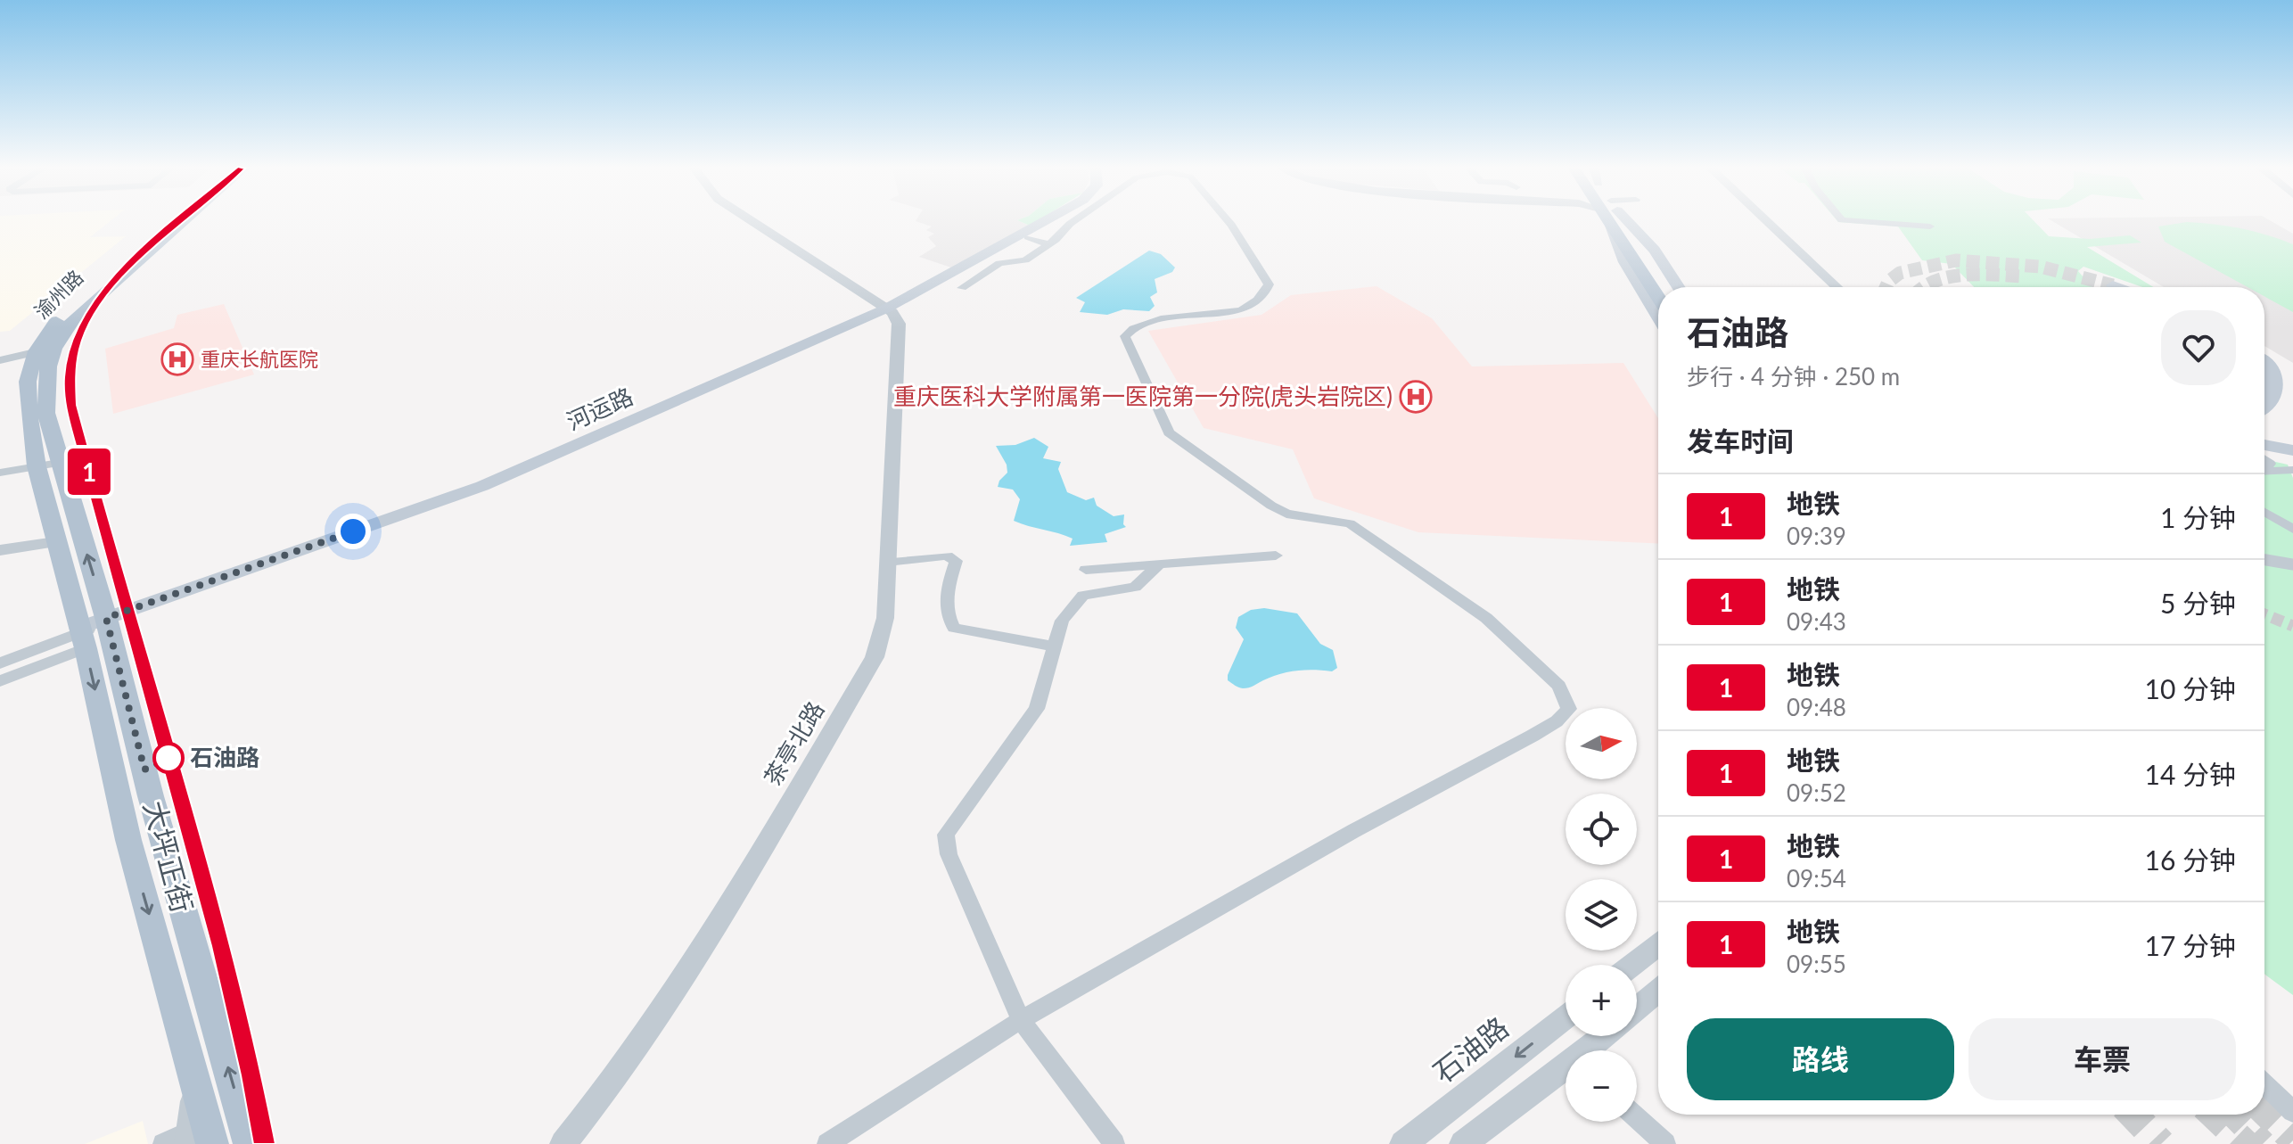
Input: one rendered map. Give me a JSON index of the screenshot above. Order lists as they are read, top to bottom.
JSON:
{
  "streets": {
    "main road": ["渝州路", "河运路", "大坪正街"],
    "street": ["茶亭北路", "石油路"]
  },
  "crossings": [
    ["渝州路", "大坪正街"],
    ["河运路", "茶亭北路"],
    ["河运路", "大坪正街"]
  ],
  "places": {
    "hospital": ["重庆长航医院", "重庆医科大学附属第一医院第一分院(虎头岩院区)"],
    "other": ["石油路"]
  },
  "lines": ["metro line 1"],
  "north": "right",
  "page": {
    "on_map": "1",
    "heading": [
      ["石油路", "步行 · 4 分钟 · 250 m"],
      "发车时间"
    ],
    "list": [
      {
        "mark": "1",
        "name": "地铁",
        "note": "09:39",
        "value": "1 分钟"
      },
      {
        "mark": "1",
        "name": "地铁",
        "note": "09:43",
        "value": "5 分钟"
      },
      {
        "mark": "1",
        "name": "地铁",
        "note": "09:48",
        "value": "10 分钟"
      },
      {
        "mark": "1",
        "name": "地铁",
        "note": "09:52",
        "value": "14 分钟"
      },
      {
        "mark": "1",
        "name": "地铁",
        "note": "09:54",
        "value": "16 分钟"
      },
      {
        "mark": "1",
        "name": "地铁",
        "note": "09:55",
        "value": "17 分钟"
      }
    ],
    "map_buttons": ["+", "−"],
    "buttons": ["路线", "车票"]
  }
}
